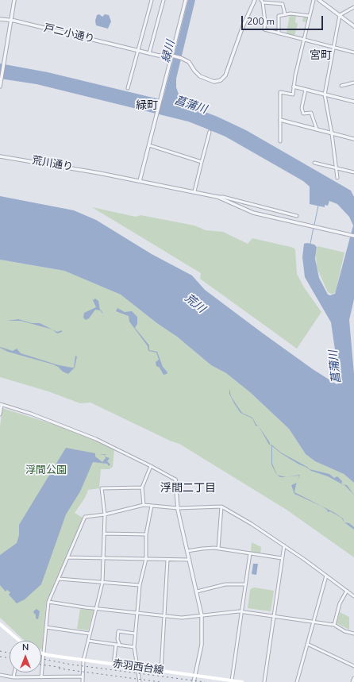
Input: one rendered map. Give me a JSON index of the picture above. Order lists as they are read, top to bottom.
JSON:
{
  "streets": {
    "main road": ["赤羽西台線"],
    "street": ["戸二小通り", "荒川通り"]
  },
  "districts": ["宮町", "緑町", "浮間二丁目"],
  "water": ["緑川", "菖蒲川", "荒川"],
  "parks": ["浮間公園"],
  "scale_bar": "200 m",
  "north": "top"
}
